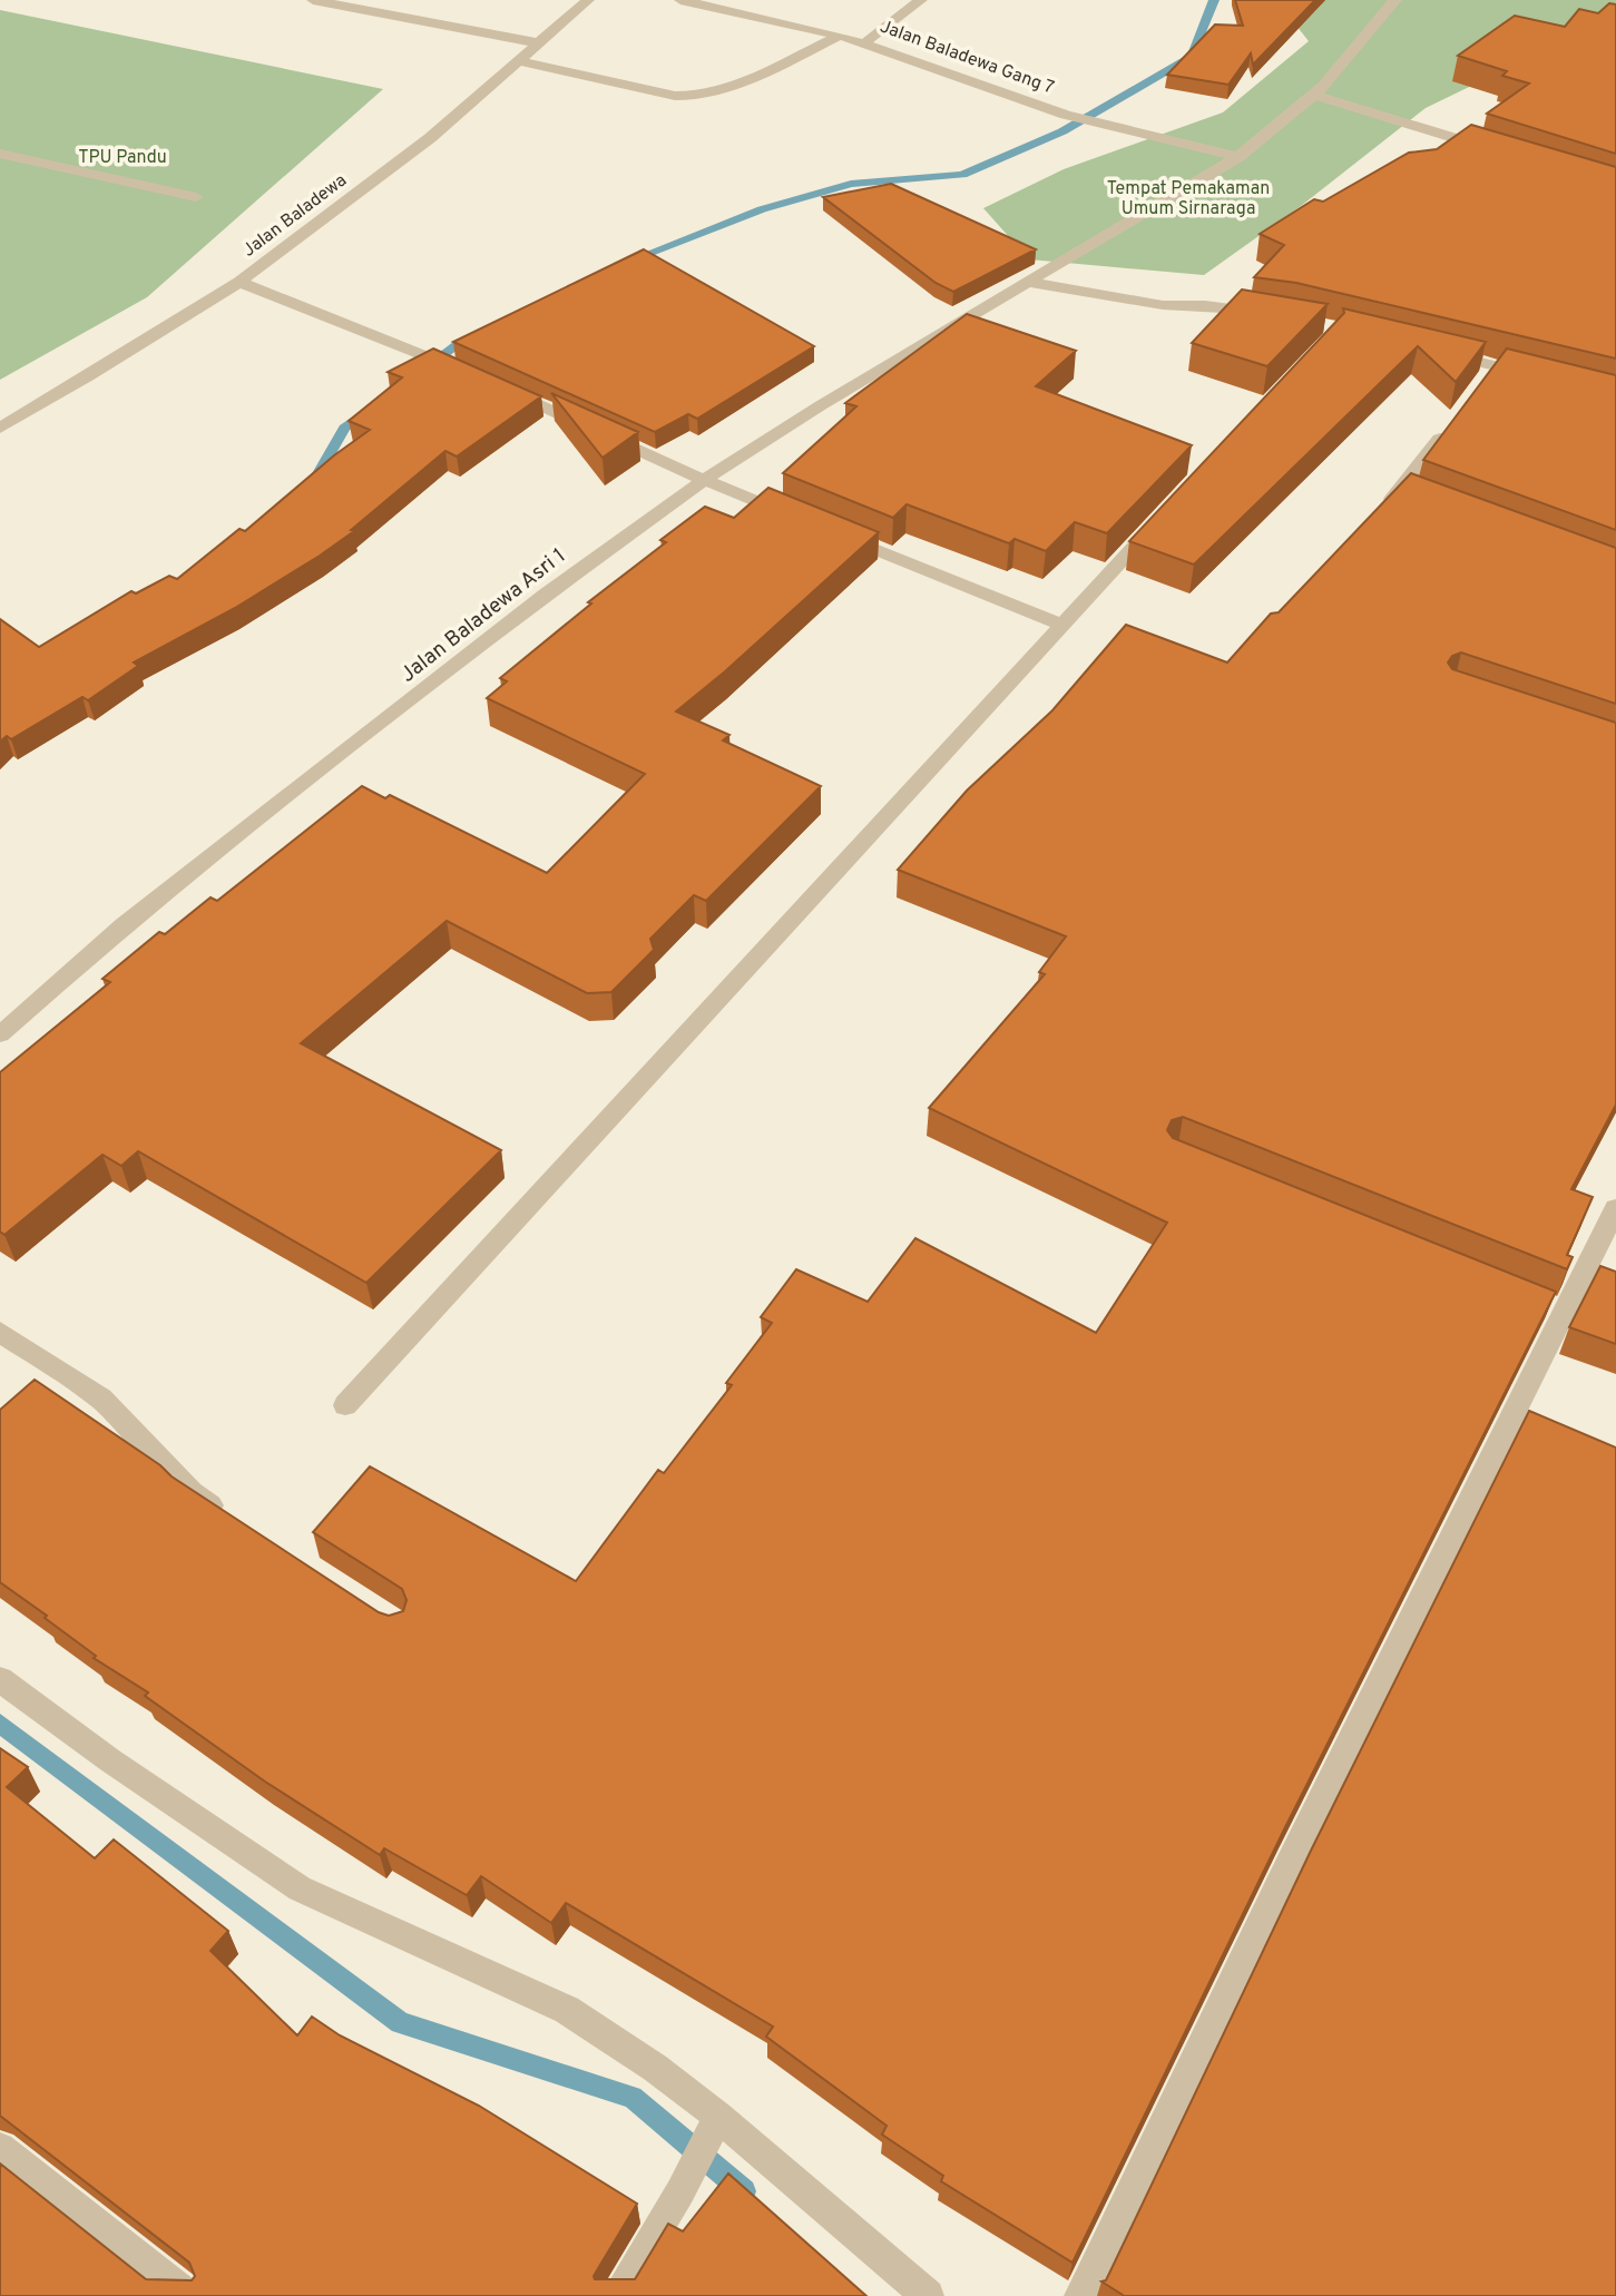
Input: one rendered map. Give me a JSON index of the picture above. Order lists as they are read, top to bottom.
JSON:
{
  "streets": {
    "street": ["Jalan Baladewa Gang 7", "Jalan Baladewa", "Jalan Baladewa Asri 1"]
  },
  "crossings": [
    ["Jalan Baladewa Gang 7", "Jalan Baladewa Asri 1"]
  ],
  "parks": ["TPU Pandu", "Tempat Pemakaman Umum Sirnaraga"]
}
